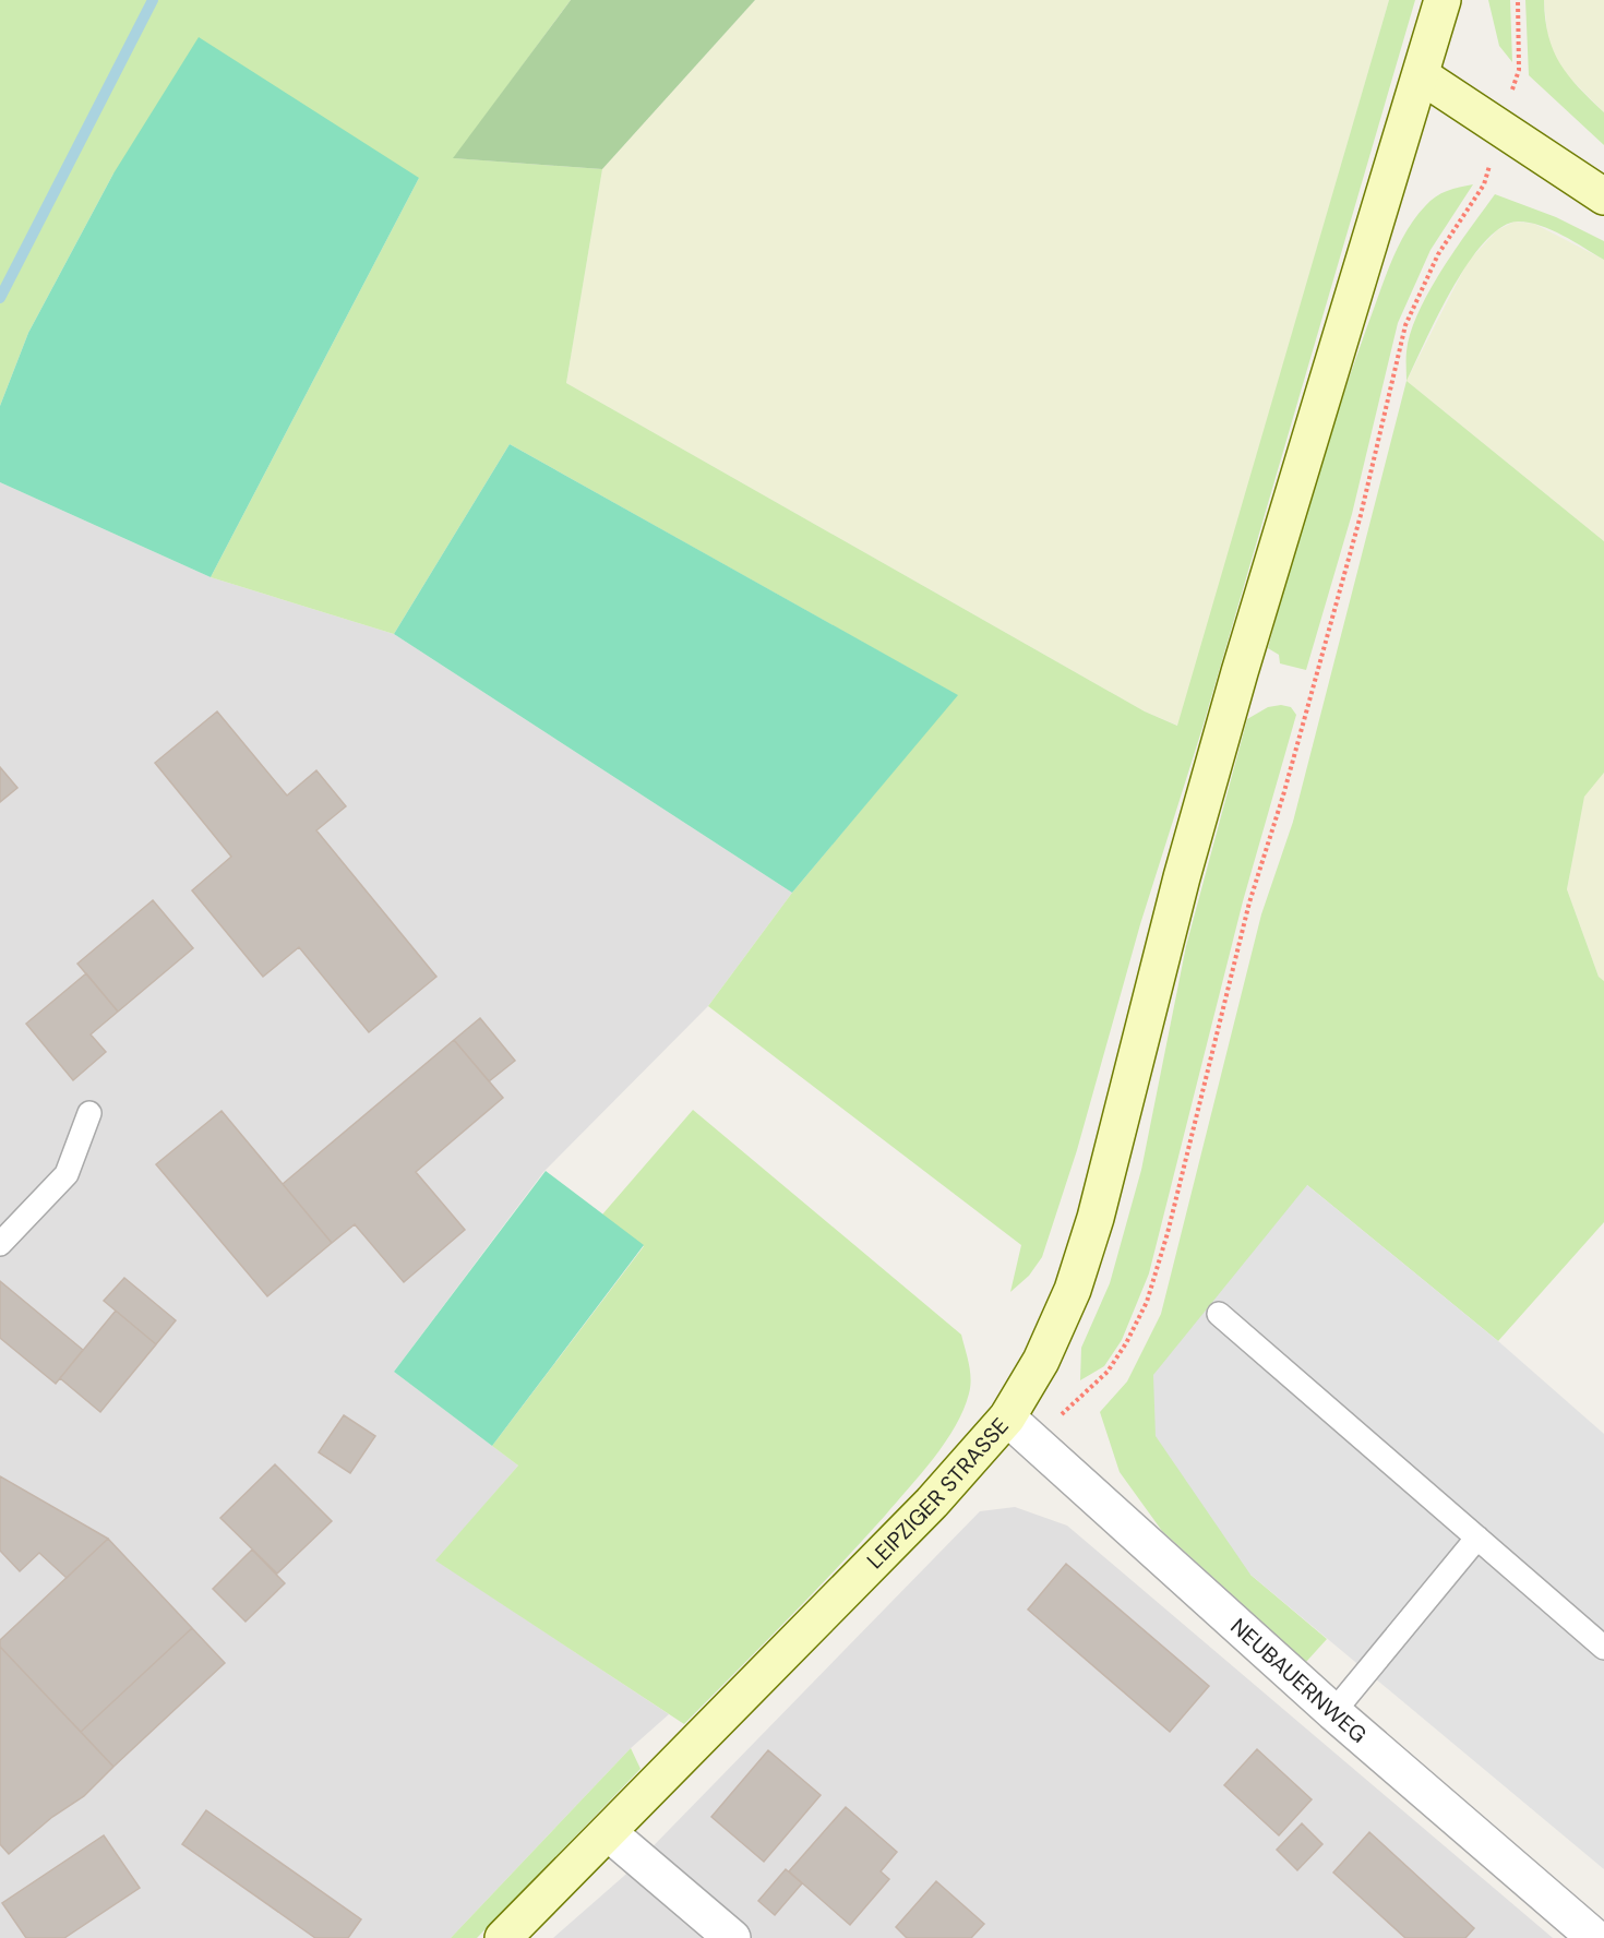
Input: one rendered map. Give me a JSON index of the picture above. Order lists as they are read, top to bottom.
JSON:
{
  "streets": {
    "street": ["LEIPZIGER STRASSE", "NEUBAUERNWEG"]
  },
  "crossings": [
    ["LEIPZIGER STRASSE", "NEUBAUERNWEG"]
  ]
}
